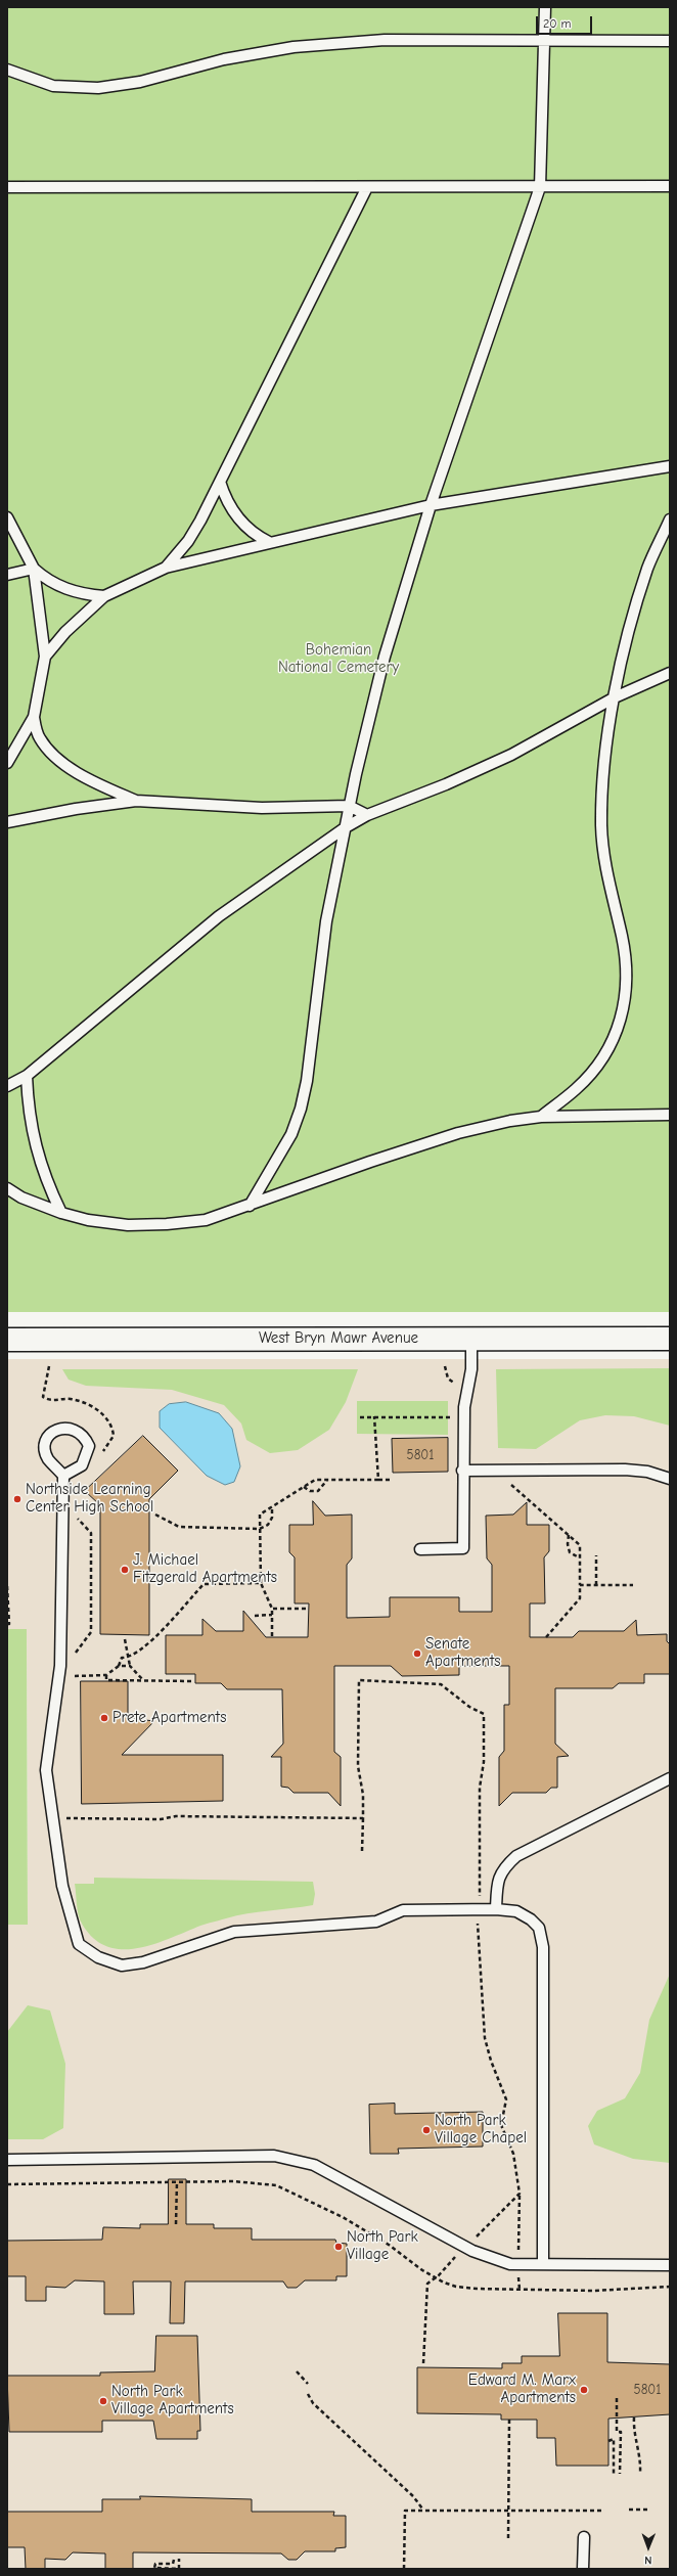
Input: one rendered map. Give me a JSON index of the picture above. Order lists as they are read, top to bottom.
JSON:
{
  "streets": {
    "street": ["West Bryn Mawr Avenue"]
  },
  "parks": ["Bohemian National Cemetery"],
  "places": [
    "Northside Learning Center High School",
    "J. Michael Fitzgerald Apartments",
    "Senate Apartments",
    "Prete Apartments",
    "North Park Village Chapel",
    "North Park Village",
    "Edward M. Marx Apartments",
    "North Park Village Apartments"
  ],
  "house_numbers": ["5801", "5801"],
  "scale_bar": "20 m",
  "north": "bottom"
}
